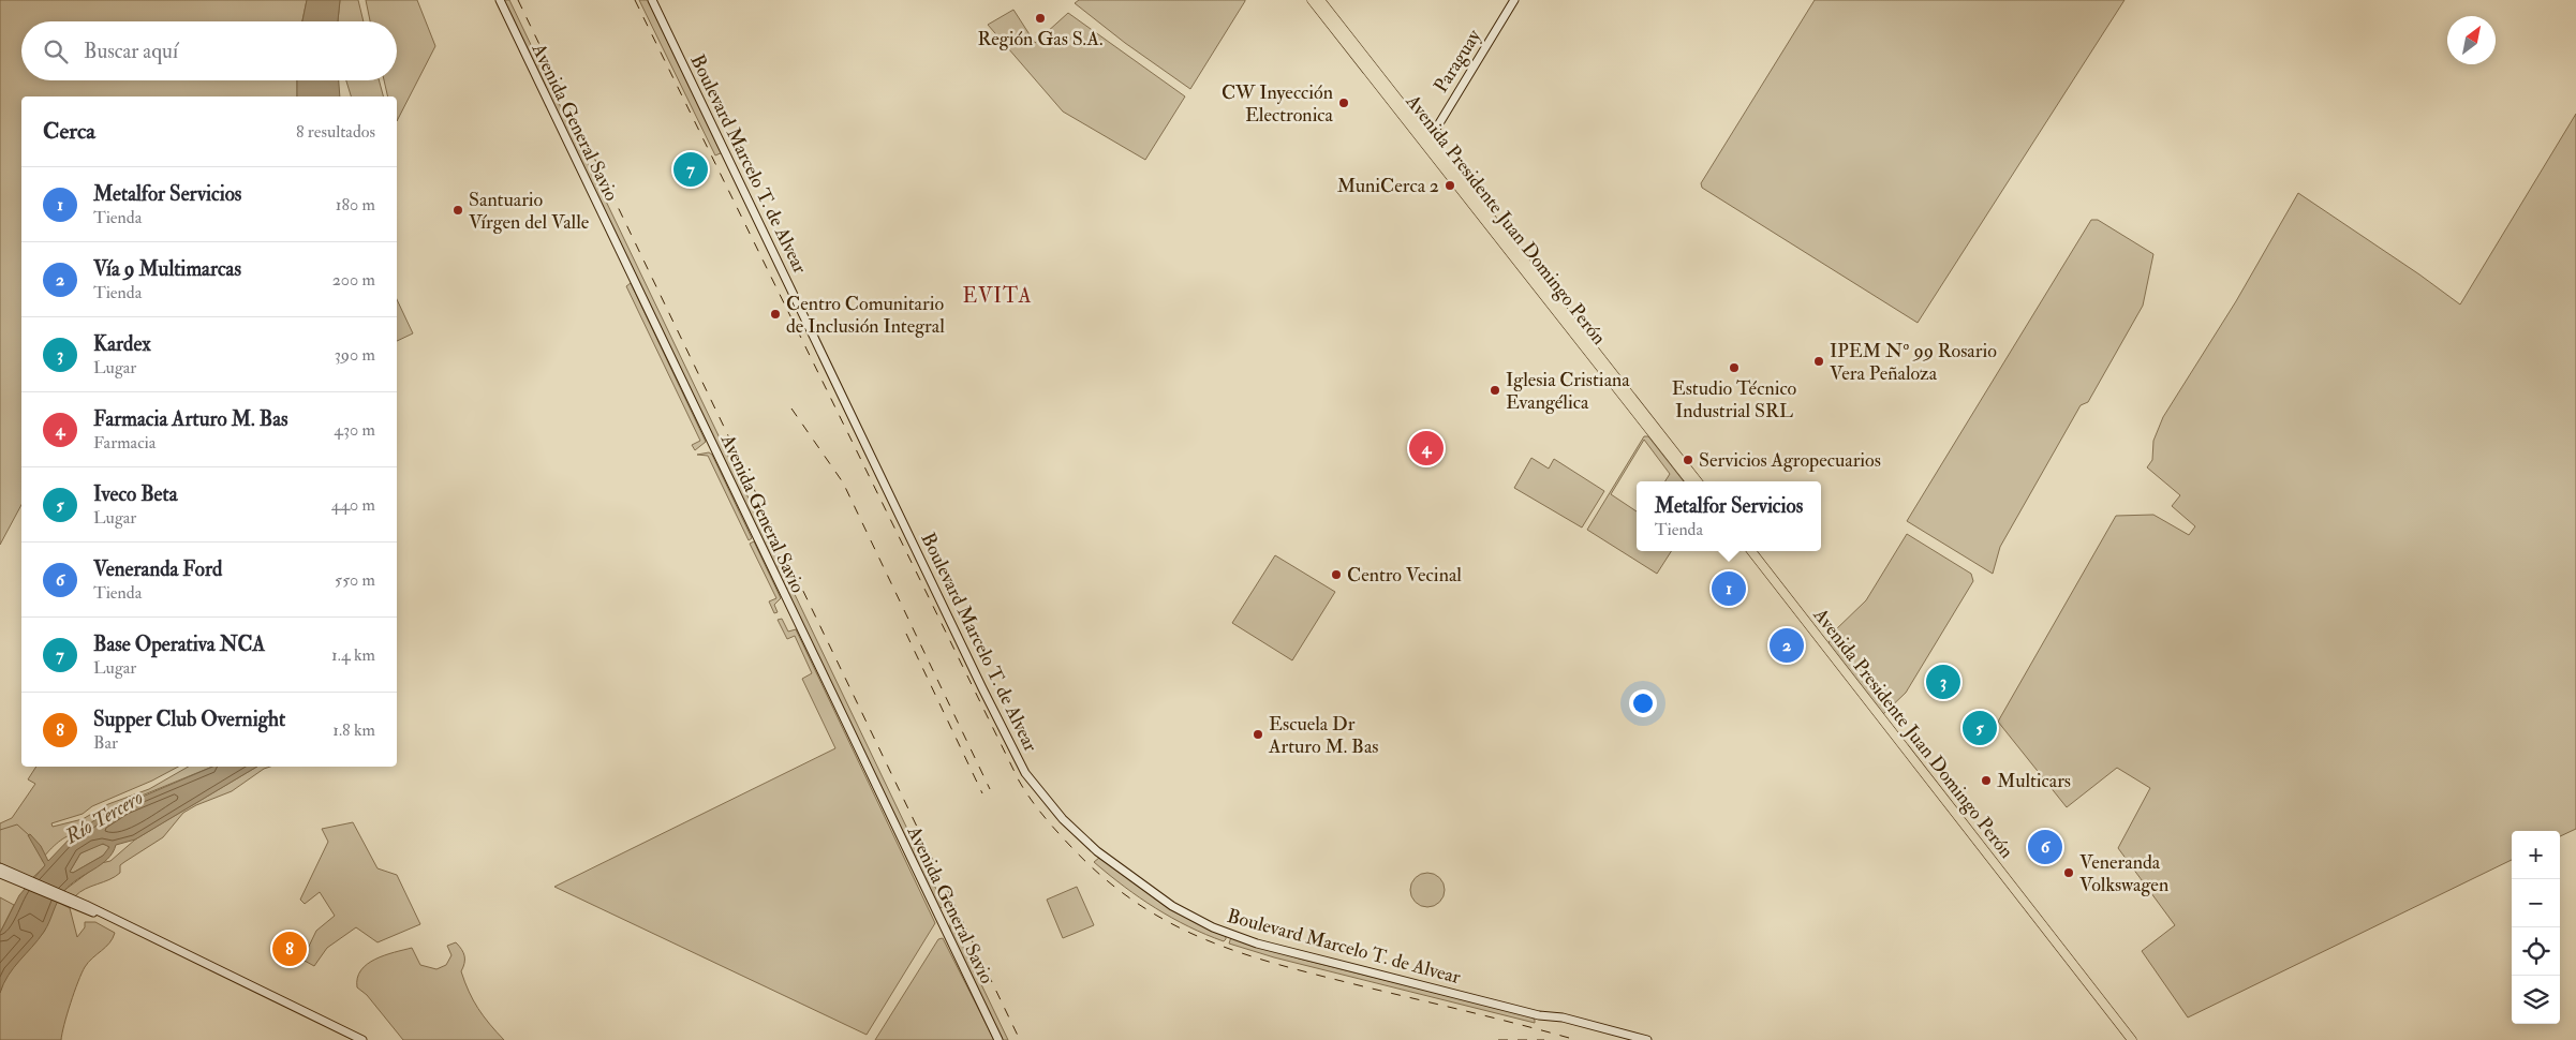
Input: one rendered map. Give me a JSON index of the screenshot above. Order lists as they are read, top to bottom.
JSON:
{
  "streets": {
    "main road": [
      "Paraguay",
      "Avenida General Savio",
      "Boulevard Marcelo T. de Alvear",
      "Avenida Presidente Juan Domingo Perón"
    ]
  },
  "crossings": [
    ["Paraguay", "Avenida Presidente Juan Domingo Perón"]
  ],
  "districts": ["EVITA"],
  "water": ["Río Tercero"],
  "places": [
    "Región Gas S.A.",
    "CW Inyección Electronica",
    "MuniCerca 2",
    "Santuario Vírgen del Valle",
    "Centro Comunitario de Inclusión Integral",
    "IPEM Nº 99 Rosario Vera Peñaloza",
    "Estudio Técnico Industrial SRL",
    "Iglesia Cristiana Evangélica",
    "Servicios Agropecuarios",
    "Centro Vecinal",
    "Escuela Dr Arturo M. Bas",
    "Multicars",
    "Veneranda Volkswagen"
  ],
  "north": "top right",
  "page": {
    "search": "Buscar aquí",
    "heading": ["Cerca", "8 resultados"],
    "pins": [
      "7",
      "4",
      "1",
      "2",
      "3",
      "5",
      "6",
      "8"
    ],
    "list": [
      {
        "mark": "1",
        "name": "Metalfor Servicios",
        "note": "Tienda",
        "value": "180 m"
      },
      {
        "mark": "2",
        "name": "Vía 9 Multimarcas",
        "note": "Tienda",
        "value": "200 m"
      },
      {
        "mark": "3",
        "name": "Kardex",
        "note": "Lugar",
        "value": "390 m"
      },
      {
        "mark": "4",
        "name": "Farmacia Arturo M. Bas",
        "note": "Farmacia",
        "value": "430 m"
      },
      {
        "mark": "5",
        "name": "Iveco Beta",
        "note": "Lugar",
        "value": "440 m"
      },
      {
        "mark": "6",
        "name": "Veneranda Ford",
        "note": "Tienda",
        "value": "550 m"
      },
      {
        "mark": "7",
        "name": "Base Operativa NCA",
        "note": "Lugar",
        "value": "1.4 km"
      },
      {
        "mark": "8",
        "name": "Supper Club Overnight",
        "note": "Bar",
        "value": "1.8 km"
      }
    ],
    "popup": ["Metalfor Servicios", "Tienda"],
    "map_buttons": ["+", "−"]
  }
}
